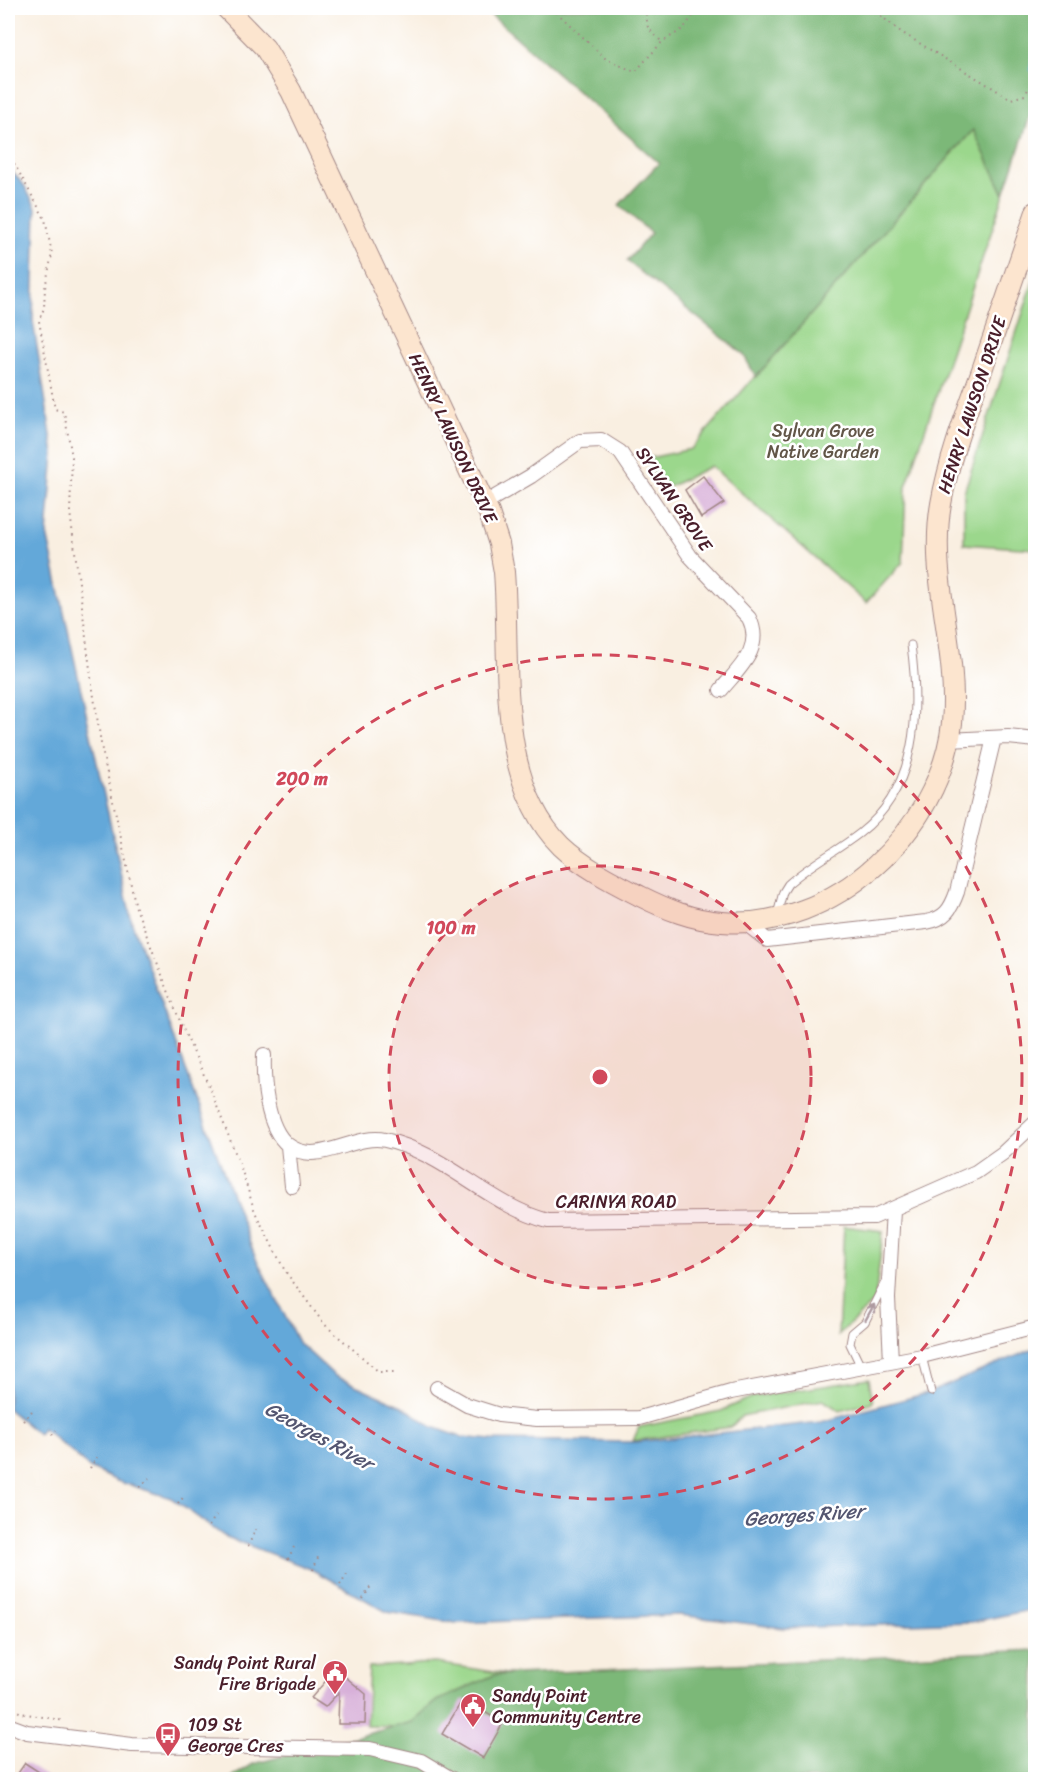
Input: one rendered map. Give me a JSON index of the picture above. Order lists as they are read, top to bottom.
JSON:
{
  "streets": {
    "main road": ["HENRY LAWSON DRIVE"],
    "street": ["SYLVAN GROVE", "CARINYA ROAD"]
  },
  "crossings": [
    ["HENRY LAWSON DRIVE", "SYLVAN GROVE"]
  ],
  "water": ["Georges River"],
  "parks": ["Sylvan Grove Native Garden"],
  "places": {
    "public building": ["Sandy Point Rural Fire Brigade", "Sandy Point Community Centre"],
    "bus stop": ["109 St George Cres"]
  },
  "rings": ["200 m", "100 m"]
}
